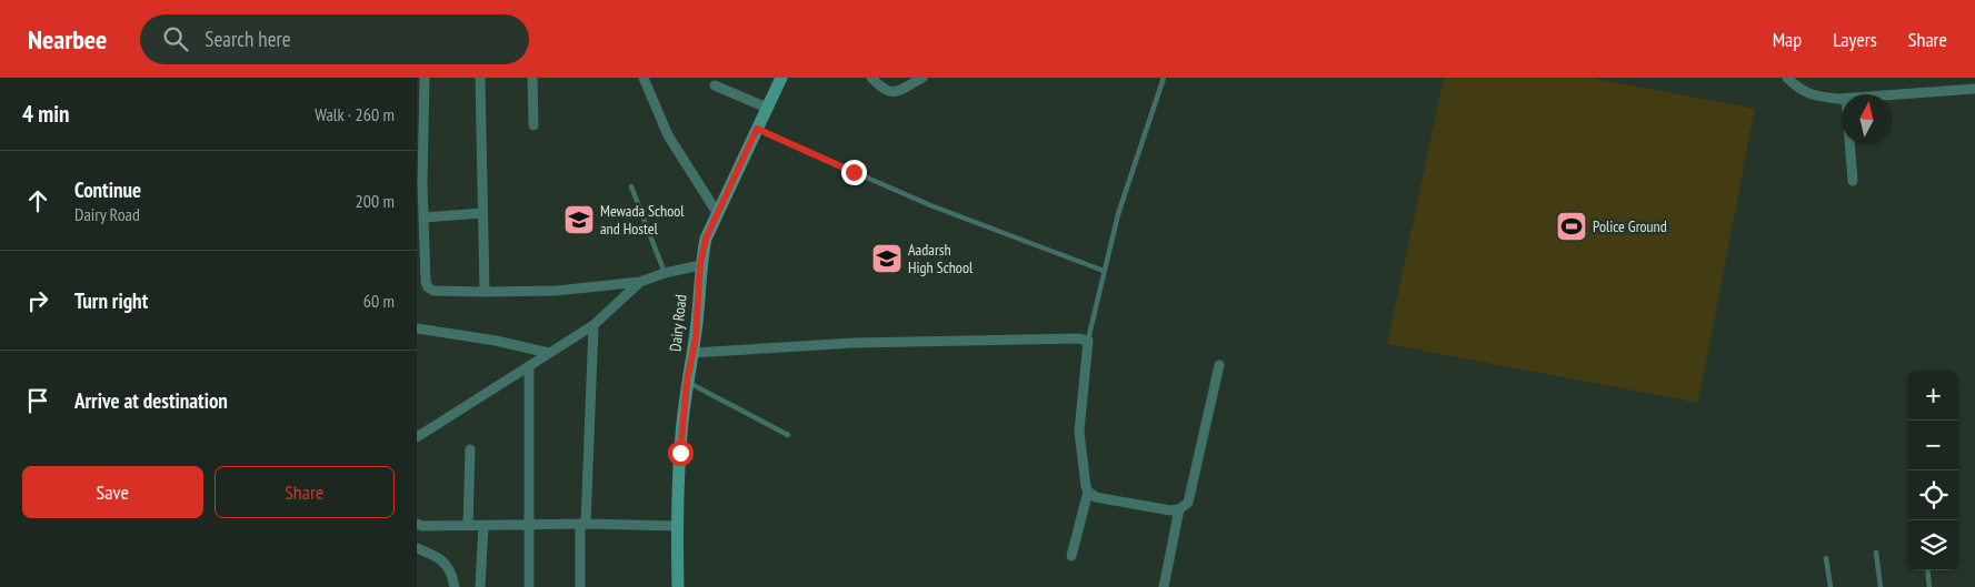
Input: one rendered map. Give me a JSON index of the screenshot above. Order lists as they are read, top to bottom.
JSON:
{
  "streets": {
    "street": ["Dairy Road"]
  },
  "places": {
    "school or university": ["Mewada School and Hostel", "Aadarsh High School"],
    "sports": ["Police Ground"]
  },
  "north": "top",
  "page": {
    "header": "Nearbee",
    "search": "Search here",
    "nav": ["Map", "Layers", "Share"],
    "heading": ["4 min", "Walk · 260 m"],
    "list": [
      ["Continue", "Dairy Road", "200 m"],
      ["Turn right", "60 m"],
      "Arrive at destination"
    ],
    "map_buttons": ["+", "−"],
    "buttons": ["Save", "Share"]
  }
}
